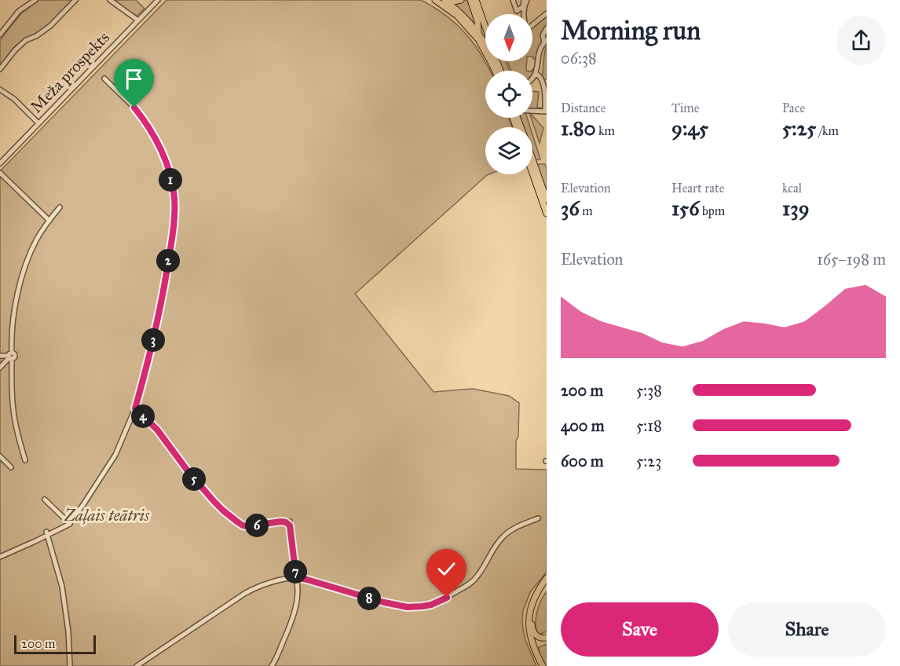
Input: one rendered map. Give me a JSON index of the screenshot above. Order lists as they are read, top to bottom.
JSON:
{
  "streets": {
    "street": ["Meža prospekts"]
  },
  "parks": ["Zaļais teātris"],
  "scale_bar": "200 m",
  "north": "bottom",
  "page": {
    "heading": ["Morning run", "06:38"],
    "stats": [
      ["Distance", "1.80 km"],
      ["Time", "9:45"],
      ["Pace", "5:25 /km"],
      ["Elevation", "36 m"],
      ["Heart rate", "156 bpm"],
      ["kcal", "139"]
    ],
    "pins": [
      "1",
      "2",
      "3",
      "4",
      "5",
      "6",
      "7",
      "8"
    ],
    "chart": ["Elevation", "165–198 m"],
    "list": [
      {
        "name": "200 m",
        "note": "5:38"
      },
      {
        "name": "400 m",
        "note": "5:18"
      },
      {
        "name": "600 m",
        "note": "5:23"
      }
    ],
    "buttons": ["Save", "Share"],
    "scale": "200 m"
  }
}
